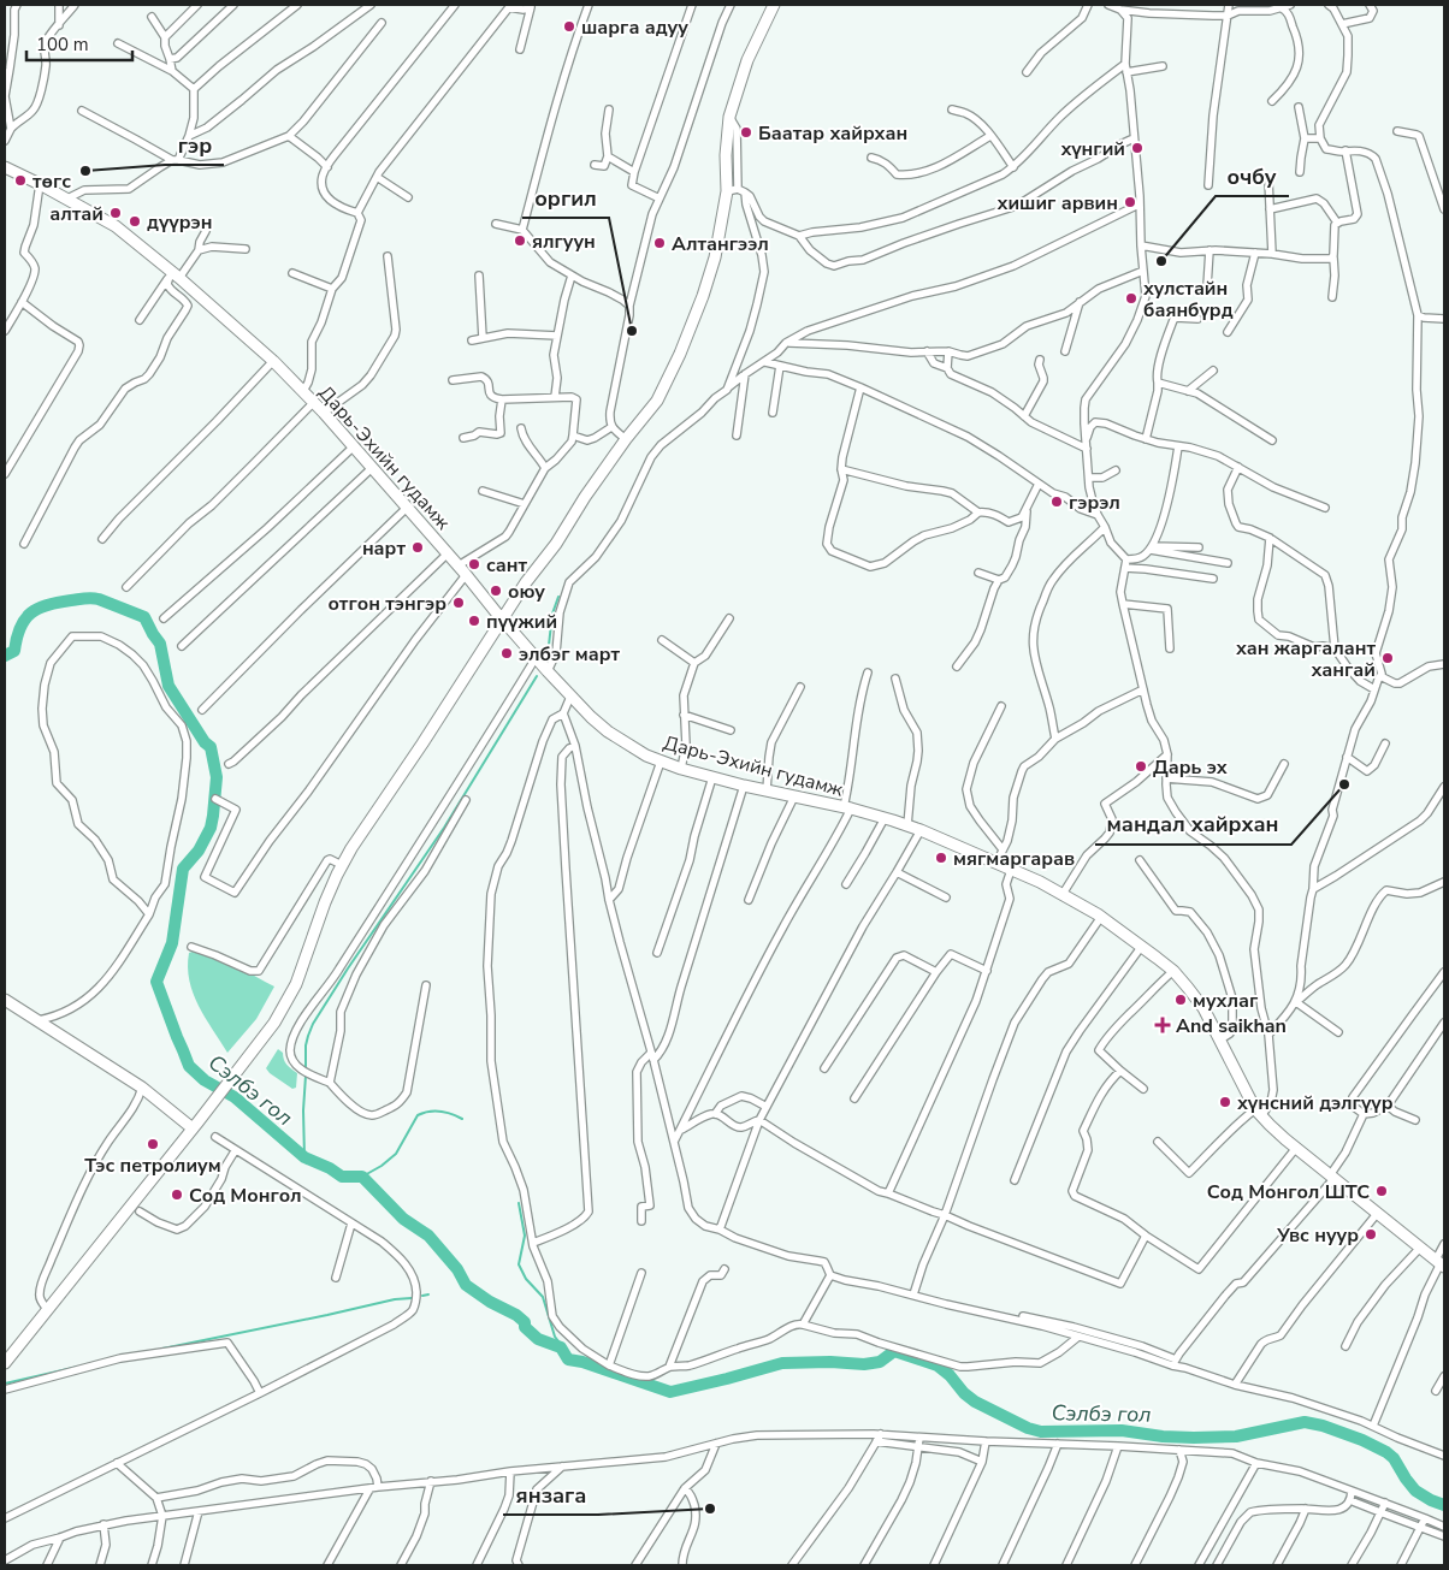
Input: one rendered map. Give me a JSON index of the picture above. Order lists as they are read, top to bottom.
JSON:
{
  "streets": {
    "main road": ["Дарь-Эхийн гудамж"]
  },
  "water": ["Сэлбэ гол"],
  "places": {
    "other": [
      "шарга адуу",
      "Баатар хайрхан",
      "хүнгий",
      "гэр",
      "төгс",
      "хишиг арвин",
      "алтай",
      "дүүрэн",
      "ялгуун",
      "Алтангээл",
      "очбу",
      "хулстайн баянбүрд",
      "оргил",
      "гэрэл",
      "нарт",
      "сант",
      "оюу",
      "отгон тэнгэр",
      "пүүжий",
      "элбэг март",
      "хан жаргалант хангай",
      "Дарь эх",
      "мандал хайрхан",
      "мягмаргарав",
      "мухлаг",
      "хүнсний дэлгүүр",
      "Тэс петролиум",
      "Сод Монгол ШТС",
      "Сод Монгол",
      "Увс нуур",
      "янзага"
    ],
    "health": ["And saikhan"]
  },
  "scale_bar": "100 m"
}
